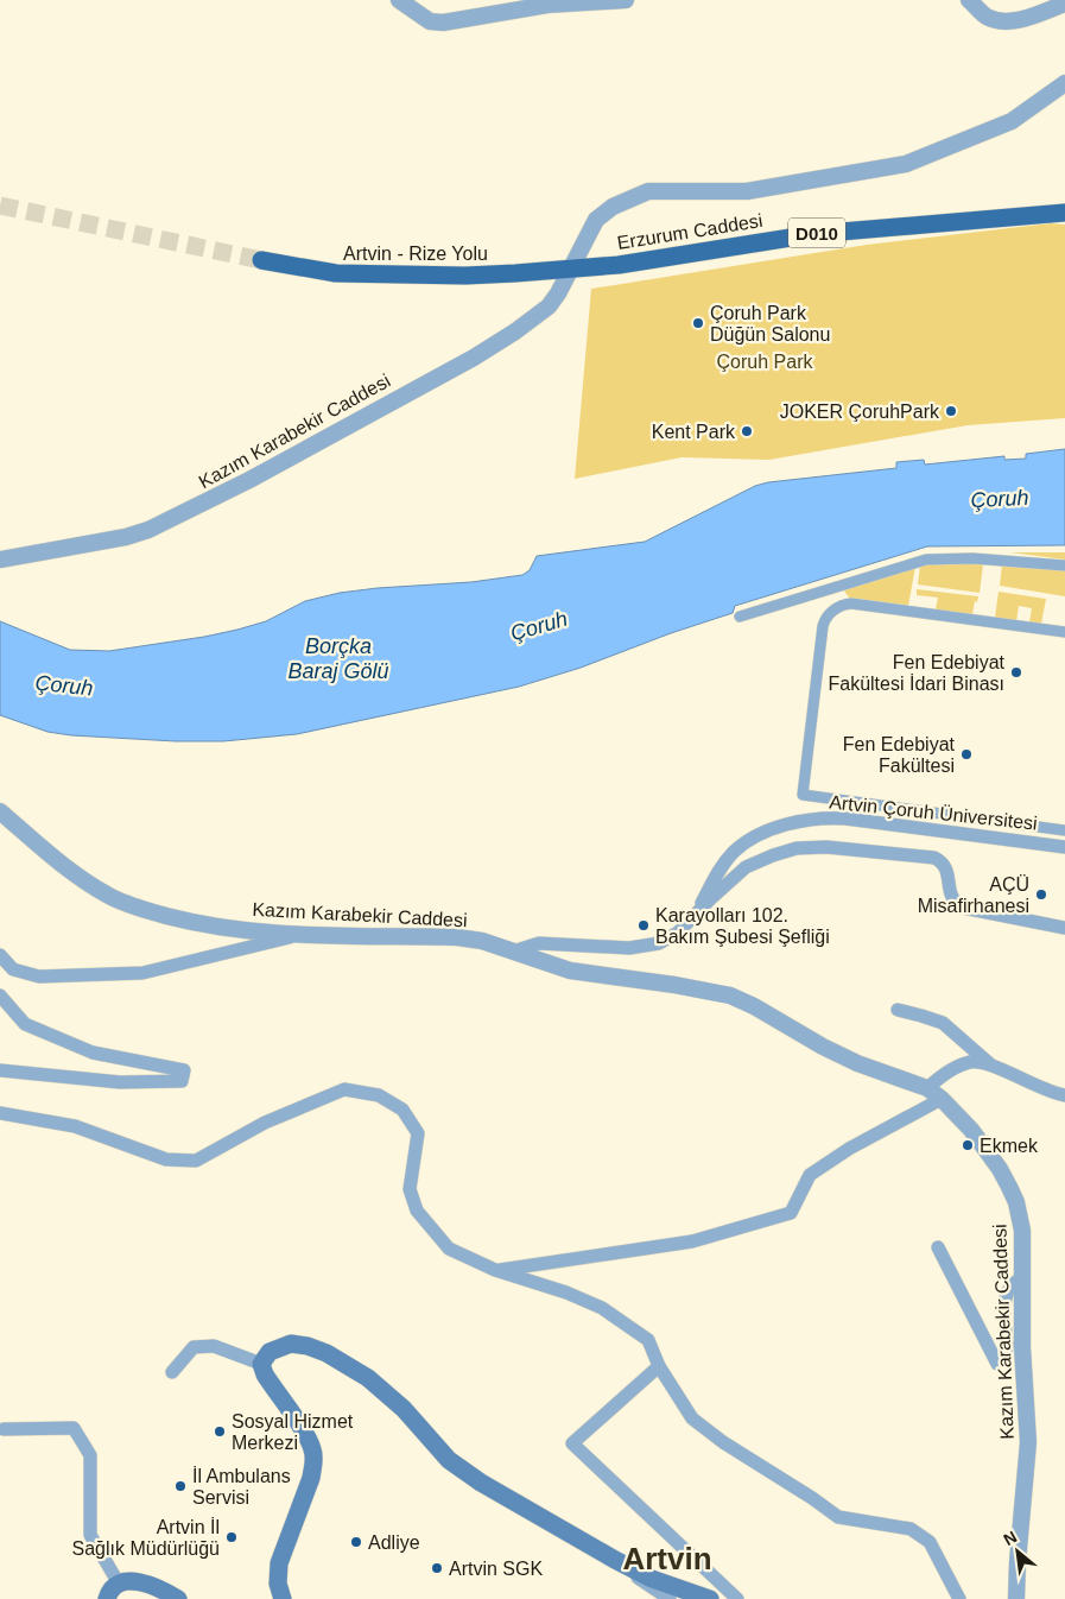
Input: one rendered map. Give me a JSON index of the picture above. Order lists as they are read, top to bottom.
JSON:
{
  "streets": {
    "main road": ["Erzurum Caddesi", "D010", "Artvin - Rize Yolu"],
    "street": ["Kazım Karabekir Caddesi", "Artvin Çoruh Üniversitesi"]
  },
  "crossings": [
    ["Erzurum Caddesi", "Artvin - Rize Yolu"],
    ["Erzurum Caddesi", "Kazım Karabekir Caddesi"],
    ["Artvin - Rize Yolu", "Kazım Karabekir Caddesi"]
  ],
  "districts": ["Artvin"],
  "water": ["Çoruh", "Borçka Baraj Gölü"],
  "parks": ["Çoruh Park"],
  "places": [
    "Çoruh Park Düğün Salonu",
    "JOKER ÇoruhPark",
    "Kent Park",
    "Fen Edebiyat Fakültesi İdari Binası",
    "Fen Edebiyat Fakültesi",
    "AÇÜ Misafirhanesi",
    "Karayolları 102. Bakım Şubesi Şefliği",
    "Ekmek",
    "Sosyal Hizmet Merkezi",
    "İl Ambulans Servisi",
    "Artvin İl Sağlık Müdürlüğü",
    "Adliye",
    "Artvin SGK"
  ],
  "north": "top left"
}
